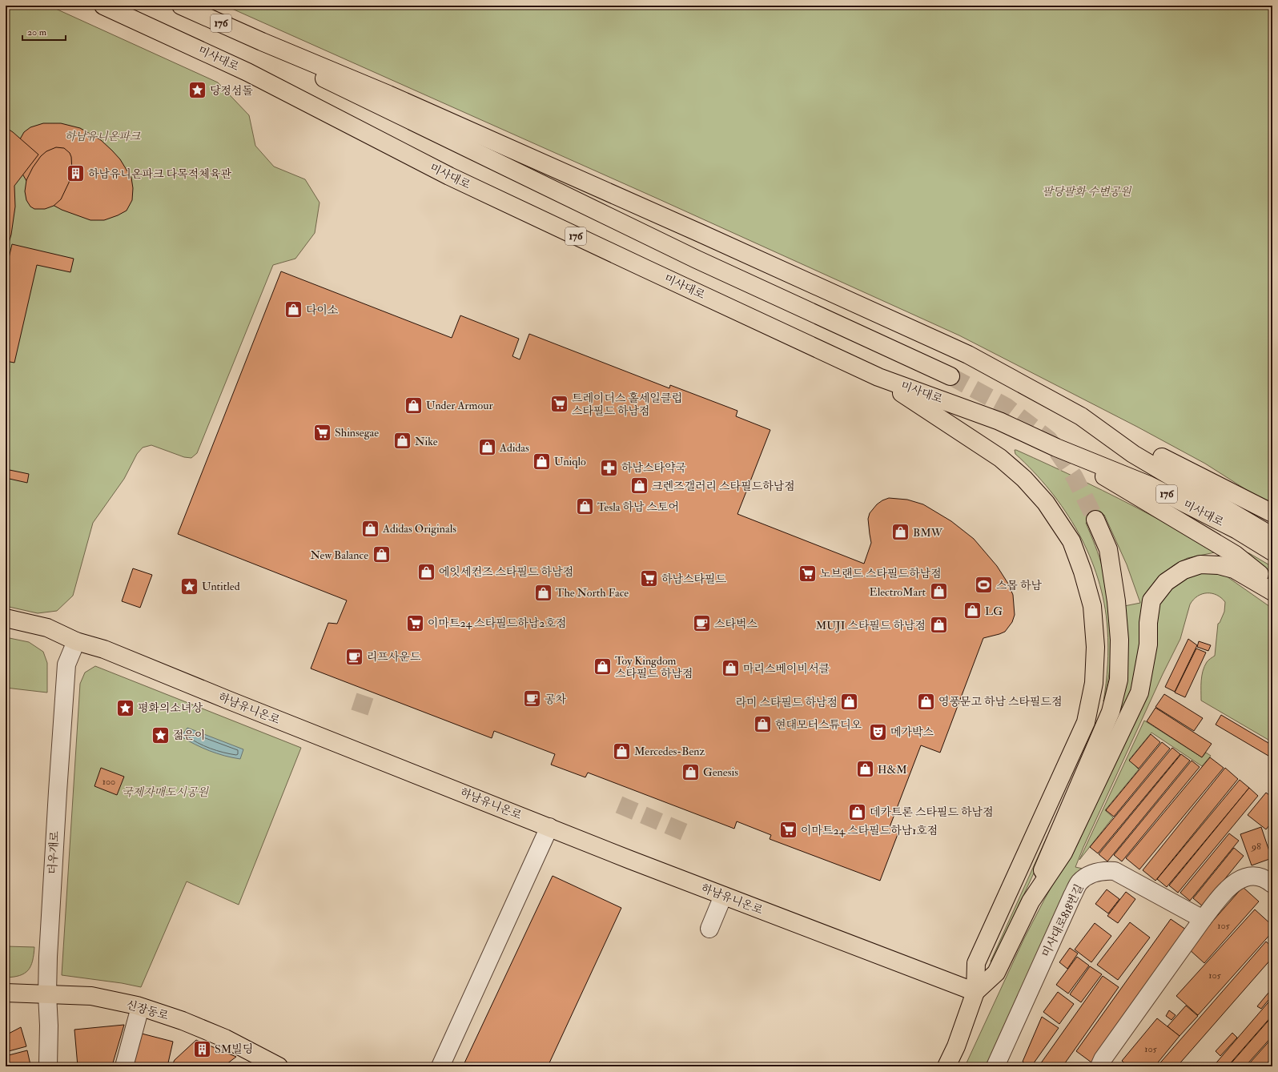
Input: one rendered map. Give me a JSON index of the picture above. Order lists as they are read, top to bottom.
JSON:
{
  "streets": {
    "main road": [
      "176",
      "미사대로",
      "하남유니온로",
      "신장동로"
    ],
    "street": ["더우개로", "미사대로818번길"]
  },
  "crossings": [
    ["하남유니온로", "더우개로"],
    ["더우개로", "신장동로"]
  ],
  "parks": ["하남유니온파크", "팔당팔화 수변공원", "국제자매도시공원"],
  "places": {
    "place": [
      "당정섬돌",
      "Untitled",
      "평화의소녀상",
      "젊은이"
    ],
    "building": ["하남유니온파크 다목적체육관", "SM빌딩"],
    "shop": [
      "다이소",
      "Under Armour",
      "Nike",
      "Adidas",
      "Uniqlo",
      "크렌즈갤러리 스타필드하남점",
      "Tesla 하남 스토어",
      "Adidas Originals",
      "BMW",
      "New Balance",
      "에잇세컨즈 스타필드 하남점",
      "ElectroMart",
      "The North Face",
      "LG",
      "MUJI 스타필드 하남점",
      "Toy Kingdom 스타필드 하남점",
      "마리스베이비서클",
      "영풍문고 하남 스타필드점",
      "라미 스타필드 하남점",
      "현대모터스튜디오",
      "Mercedes-Benz",
      "H&M",
      "Genesis",
      "데카트론 스타필드 하남점"
    ],
    "supermarket": [
      "트레이더스 홀세일클럽 스타필드 하남점",
      "Shinsegae",
      "노브랜드 스타필드하남점",
      "하남스타필드",
      "이마트24 스타필드하남2호점",
      "이마트24 스타필드하남1호점"
    ],
    "pharmacy": ["하남스타약국"],
    "sports": ["스몹 하남"],
    "cafe": ["스타벅스", "리프사운드", "공차"],
    "theatre": ["메가박스"]
  },
  "house_numbers": [
    "100",
    "98",
    "105",
    "105",
    "105"
  ],
  "scale_bar": "20 m"
}
